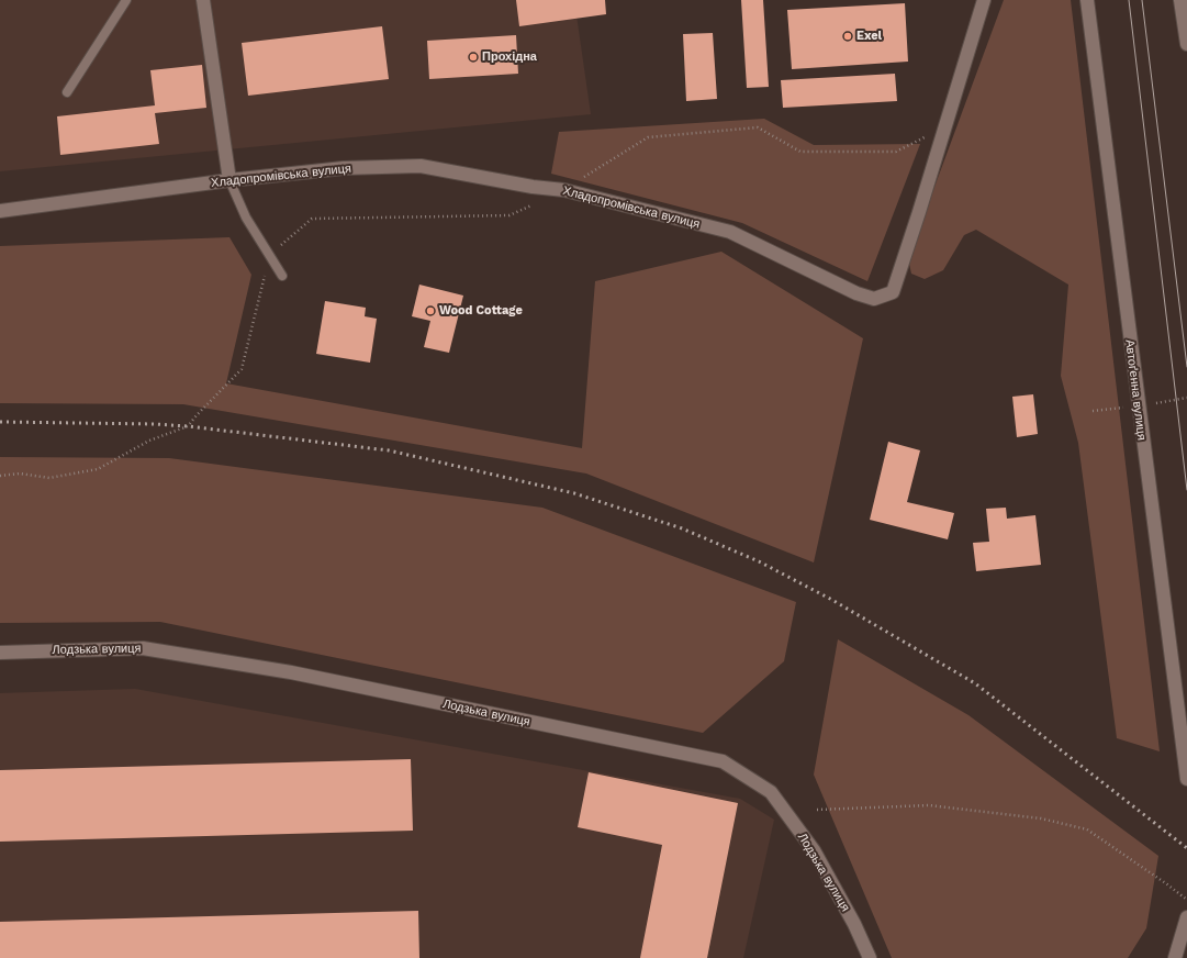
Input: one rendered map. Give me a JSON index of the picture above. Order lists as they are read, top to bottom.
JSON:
{
  "streets": {
    "street": ["Хладопромівська вулиця", "Автоґенна вулиця", "Лодзька вулиця"]
  },
  "places": ["Exel", "Прохідна", "Wood Cottage"]
}
